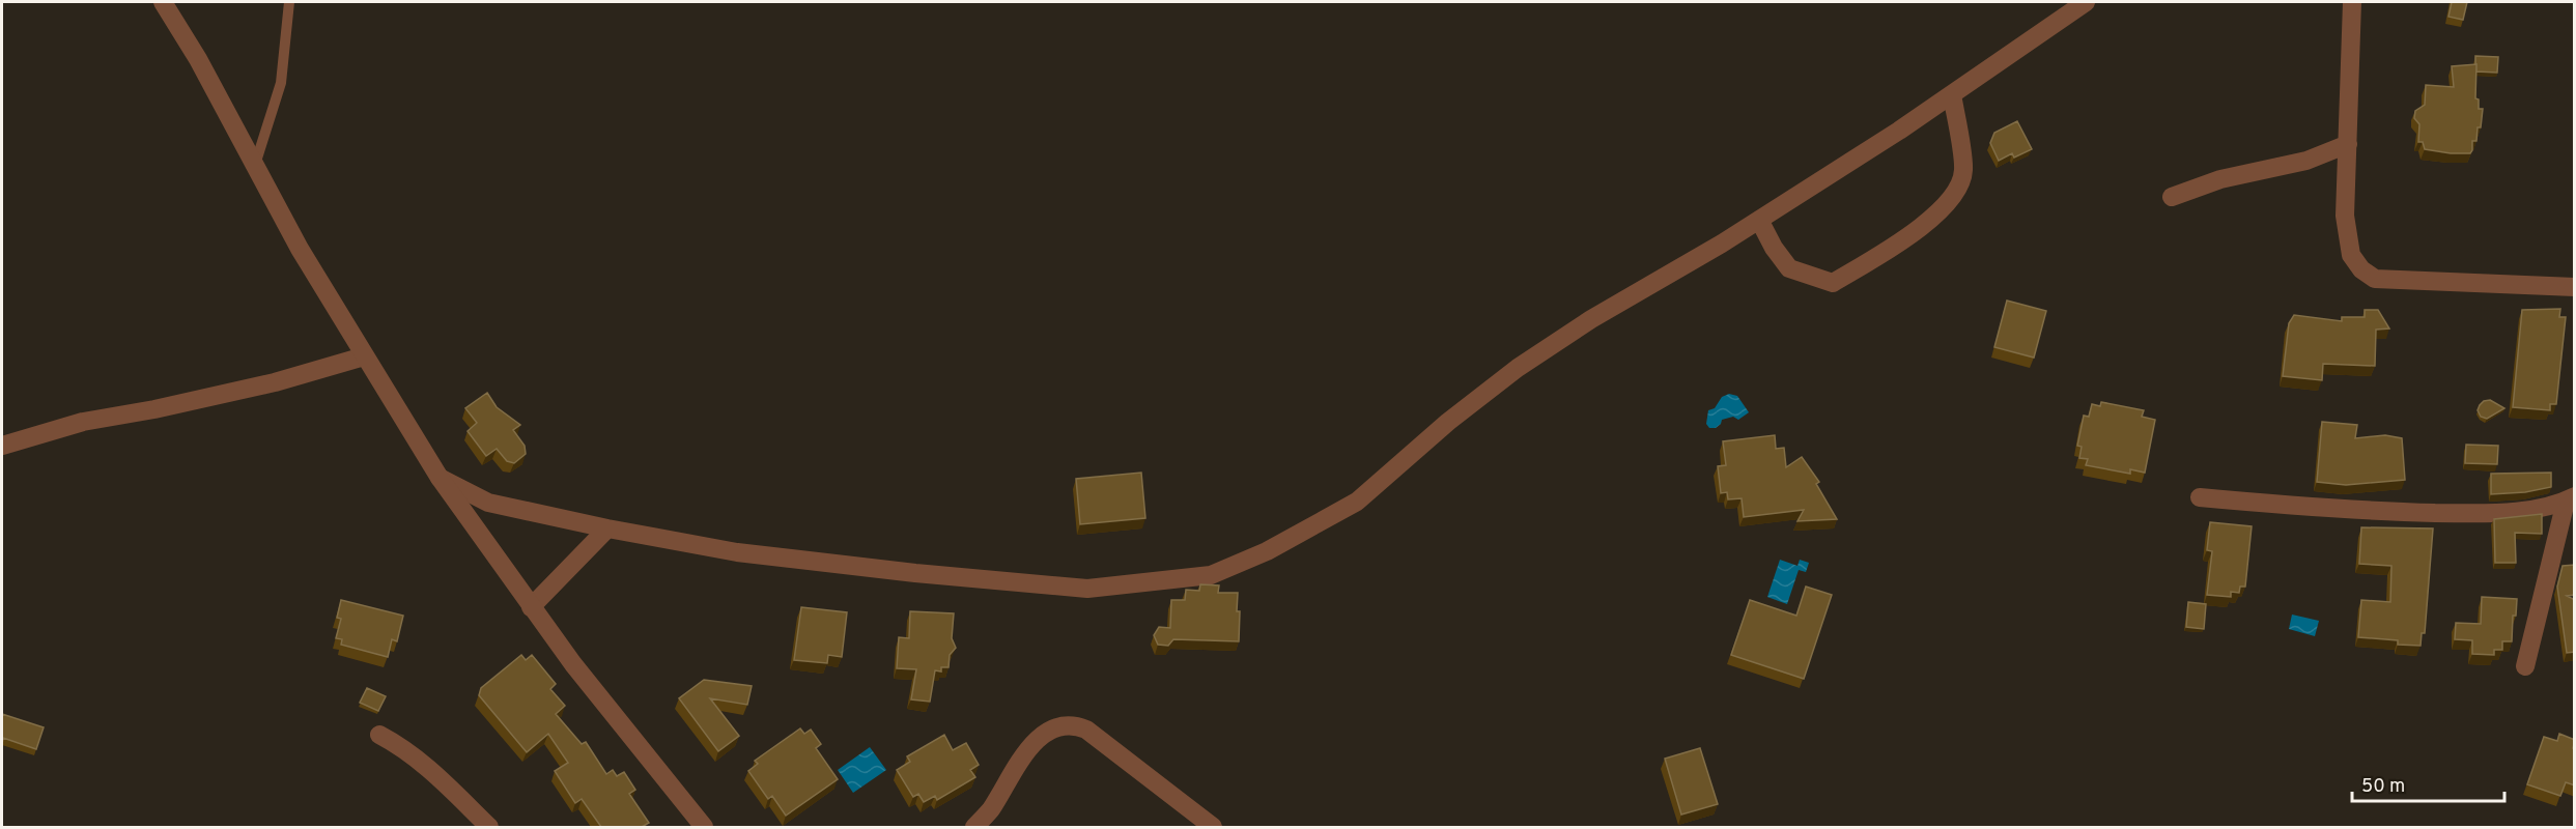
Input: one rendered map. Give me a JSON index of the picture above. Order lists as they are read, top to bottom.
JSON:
{
  "scale_bar": "50 m"
}
